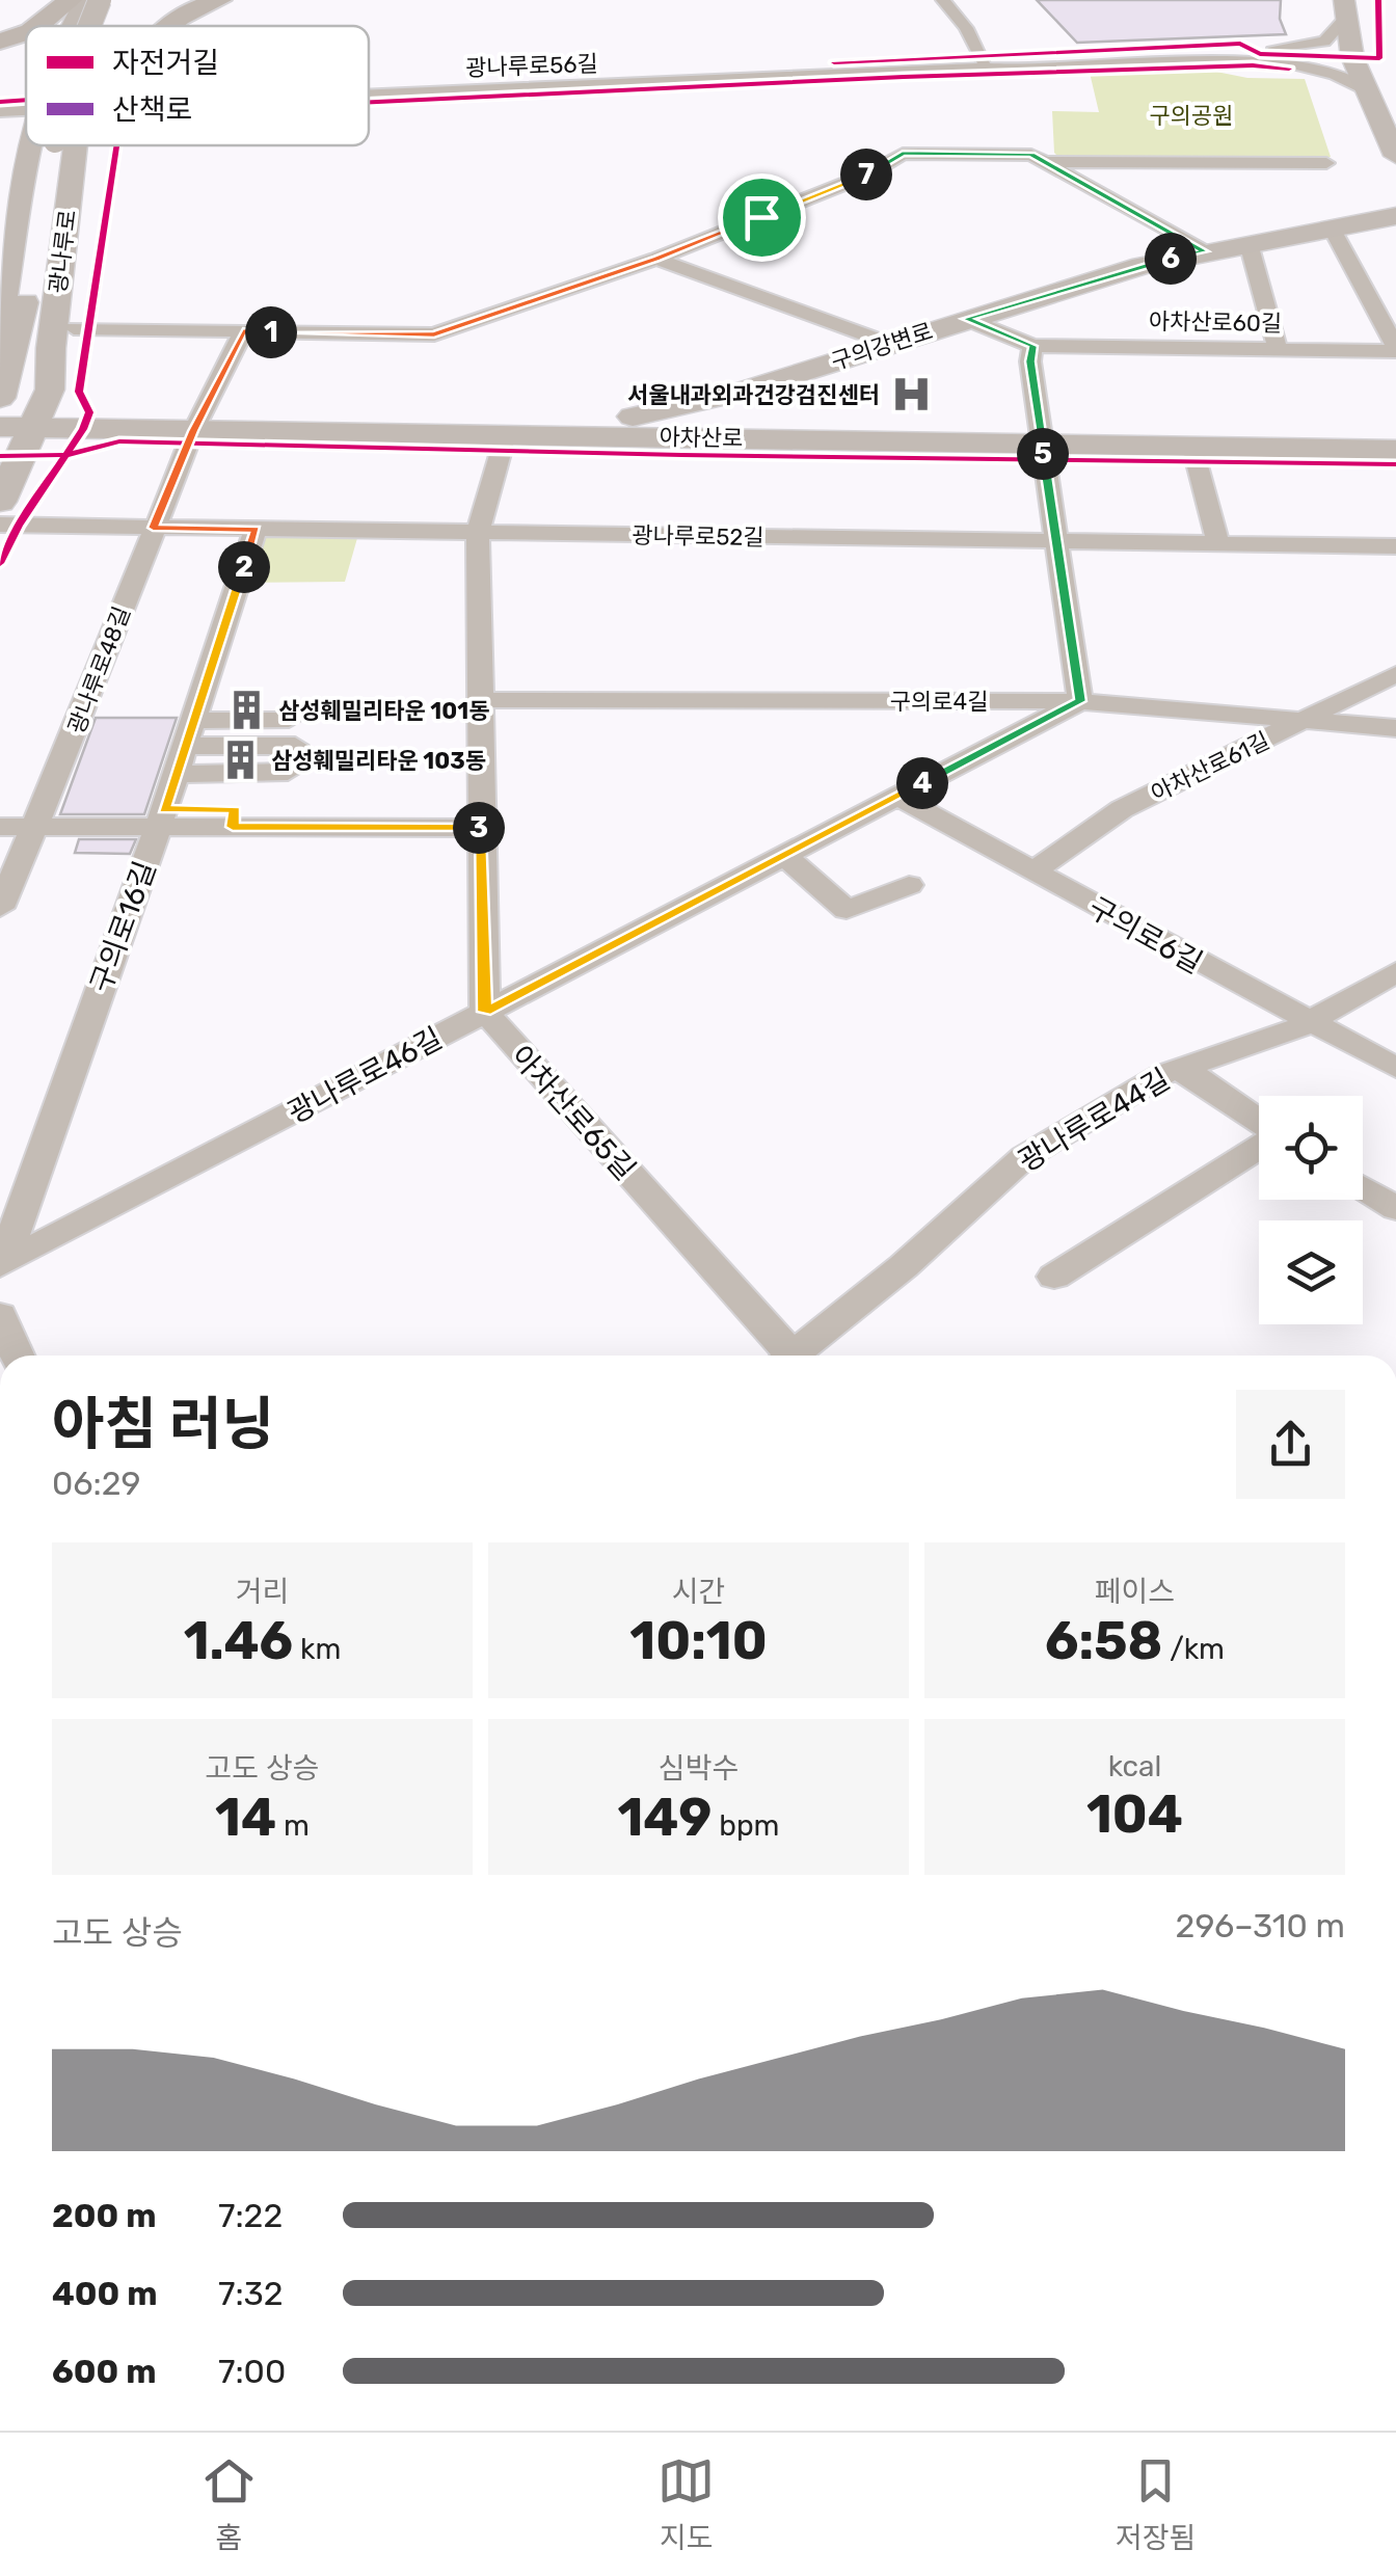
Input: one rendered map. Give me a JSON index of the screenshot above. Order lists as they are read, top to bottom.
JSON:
{
  "streets": {
    "main road": ["광나루로", "구의강변로", "아차산로"],
    "street": [
      "광나루로56길",
      "아차산로60길",
      "광나루로52길",
      "광나루로48길",
      "구의로4길",
      "아차산로61길",
      "구의로16길",
      "구의로6길",
      "광나루로46길",
      "아차산로65길",
      "광나루로44길"
    ]
  },
  "crossings": [
    ["광나루로", "아차산로"],
    ["구의강변로", "아차산로"],
    ["아차산로", "광나루로48길"],
    ["광나루로52길", "광나루로48길"],
    ["광나루로52길", "구의로16길"],
    ["구의로4길", "아차산로61길"],
    ["구의로4길", "광나루로46길"],
    ["아차산로61길", "구의로6길"],
    ["구의로16길", "광나루로46길"],
    ["구의로6길", "광나루로46길"],
    ["구의로6길", "광나루로44길"],
    ["광나루로46길", "아차산로65길"]
  ],
  "parks": ["구의공원"],
  "places": {
    "hospital": ["서울내과외과건강검진센터"],
    "building": ["삼성훼밀리타운 101동", "삼성훼밀리타운 103동"]
  },
  "legend": ["자전거길", "산책로"],
  "page": {
    "pins": [
      "7",
      "6",
      "1",
      "5",
      "2",
      "4",
      "3"
    ],
    "heading": ["아침 러닝", "06:29"],
    "stats": [
      ["거리", "1.46 km"],
      ["시간", "10:10"],
      ["페이스", "6:58 /km"],
      ["고도 상승", "14 m"],
      ["심박수", "149 bpm"],
      ["kcal", "104"]
    ],
    "chart": ["고도 상승", "296–310 m"],
    "list": [
      {
        "name": "200 m",
        "note": "7:22"
      },
      {
        "name": "400 m",
        "note": "7:32"
      },
      {
        "name": "600 m",
        "note": "7:00"
      }
    ],
    "tabs": ["홈", "지도", "저장됨"]
  }
}
